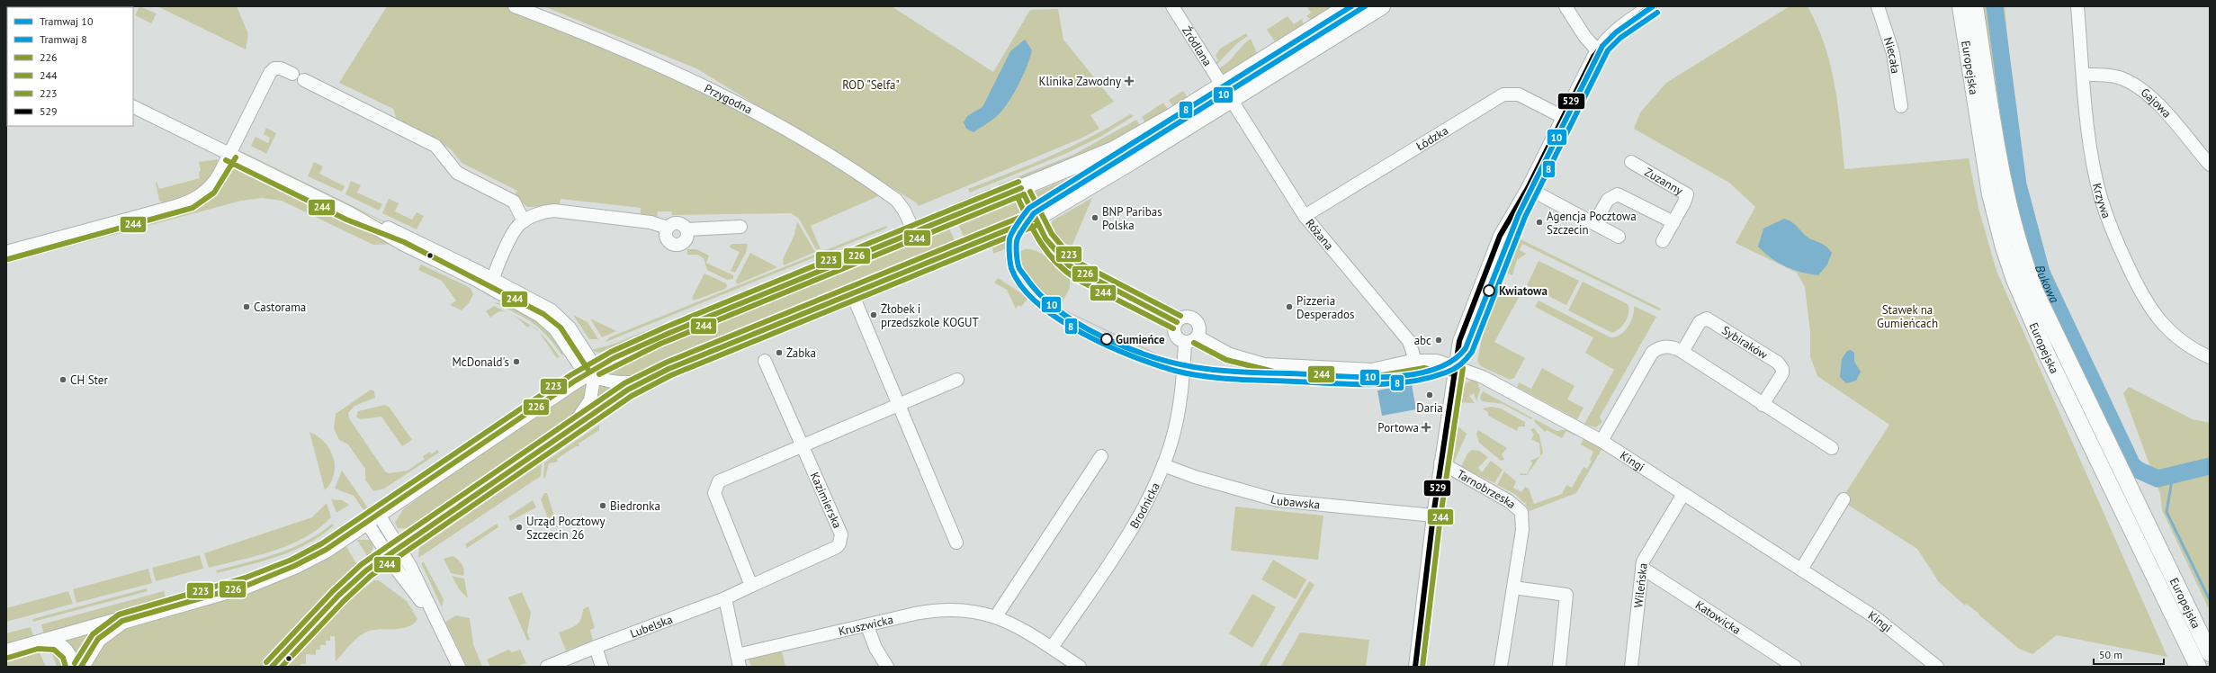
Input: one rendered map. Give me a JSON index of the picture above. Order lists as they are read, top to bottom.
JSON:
{
  "streets": {
    "main road": ["Europejska"],
    "street": [
      "Źródlana",
      "Niecała",
      "Przygodna",
      "Gajowa",
      "Łódzka",
      "Zuzanny",
      "Krzywa",
      "Różana",
      "Sybiraków",
      "Kingi",
      "Tarnobrzeska",
      "Kazimierska",
      "Lubawska",
      "Brodnicka",
      "Wileńska",
      "Katowicka",
      "Kruszwicka",
      "Lubelska"
    ]
  },
  "crossings": [
    ["Źródlana", "Różana"],
    ["Gajowa", "Krzywa"],
    ["Łódzka", "Różana"],
    ["Kingi", "Wileńska"],
    ["Kazimierska", "Lubelska"],
    ["Lubawska", "Brodnicka"],
    ["Brodnicka", "Kruszwicka"],
    ["Wileńska", "Katowicka"]
  ],
  "water": ["Bukowa"],
  "parks": ["ROD \"Selfa\"", "Stawek na Gumieńcach"],
  "places": {
    "health": ["Klinika Zawodny", "Portowa"],
    "other": [
      "BNP Paribas Polska",
      "Agencja Pocztowa Szczecin",
      "Kwiatowa",
      "Castorama",
      "Pizzeria Desperados",
      "Żłobek i przedszkole KOGUT",
      "Gumieńce",
      "abc",
      "Żabka",
      "McDonald's",
      "CH Ster",
      "Daria",
      "Biedronka",
      "Urząd Pocztowy Szczecin 26"
    ]
  },
  "lines": [
    "tram line 10",
    "tram line 8",
    "transit line 529",
    "transit line 244",
    "transit line 223",
    "transit line 226"
  ],
  "legend": [
    "Tramwaj 10",
    "Tramwaj 8",
    "226",
    "244",
    "223",
    "529"
  ],
  "scale_bar": "50 m"
}
